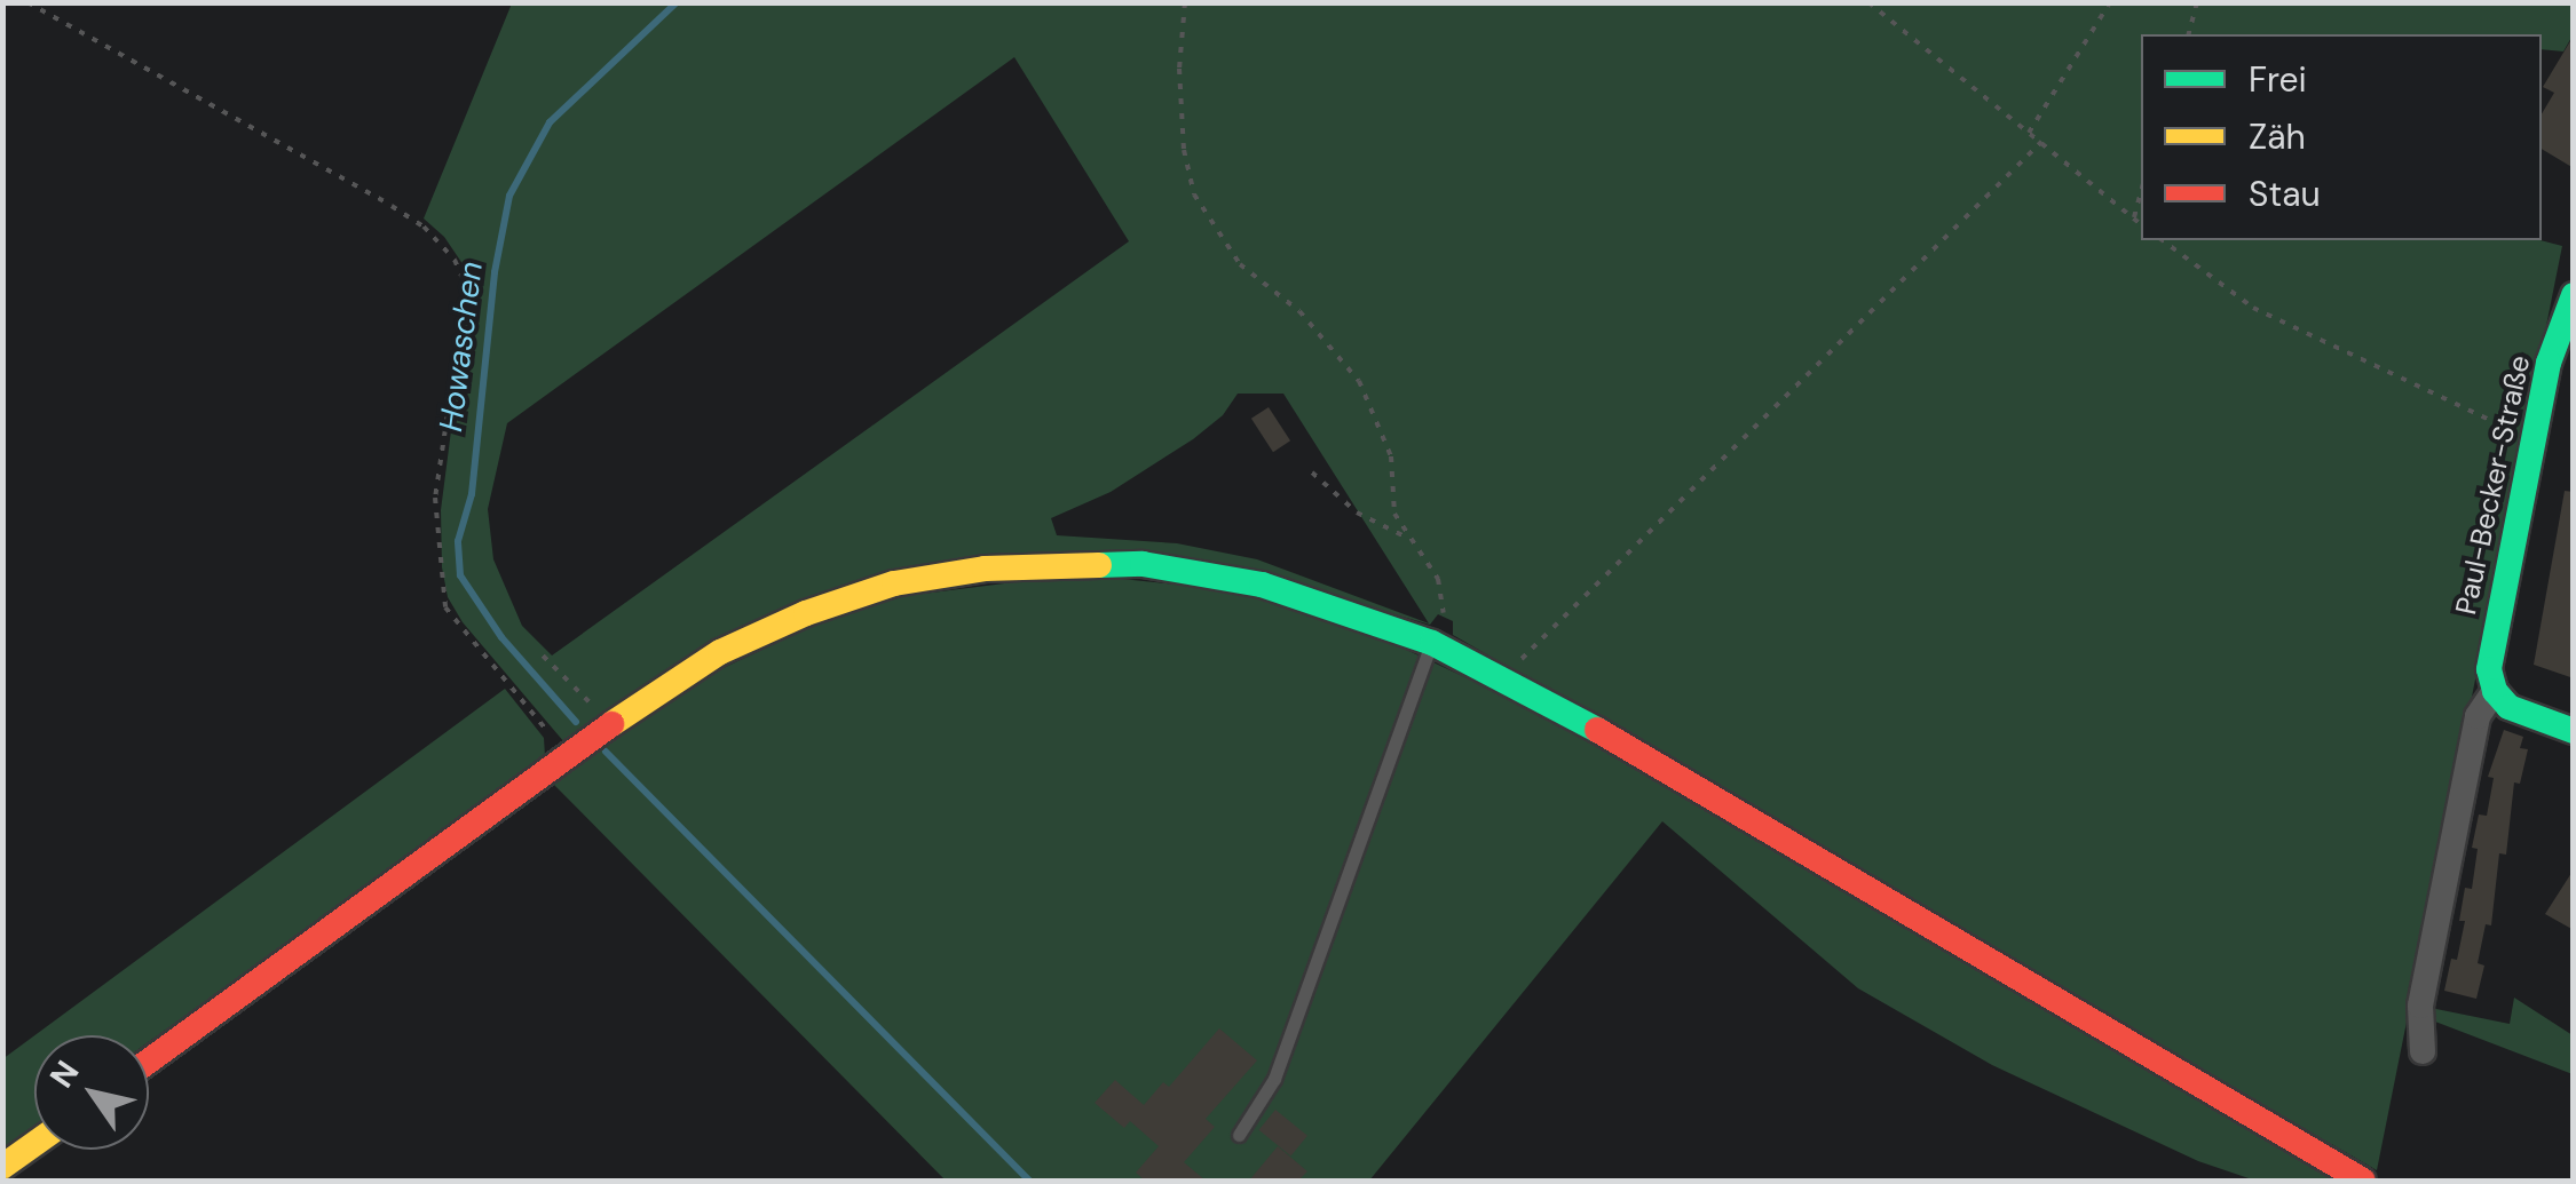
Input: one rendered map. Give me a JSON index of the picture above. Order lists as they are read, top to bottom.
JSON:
{
  "streets": {
    "street": ["Paul-Becker-Straße"]
  },
  "water": ["Howaschen"],
  "legend": ["Frei", "Zäh", "Stau"],
  "north": "top left"
}
